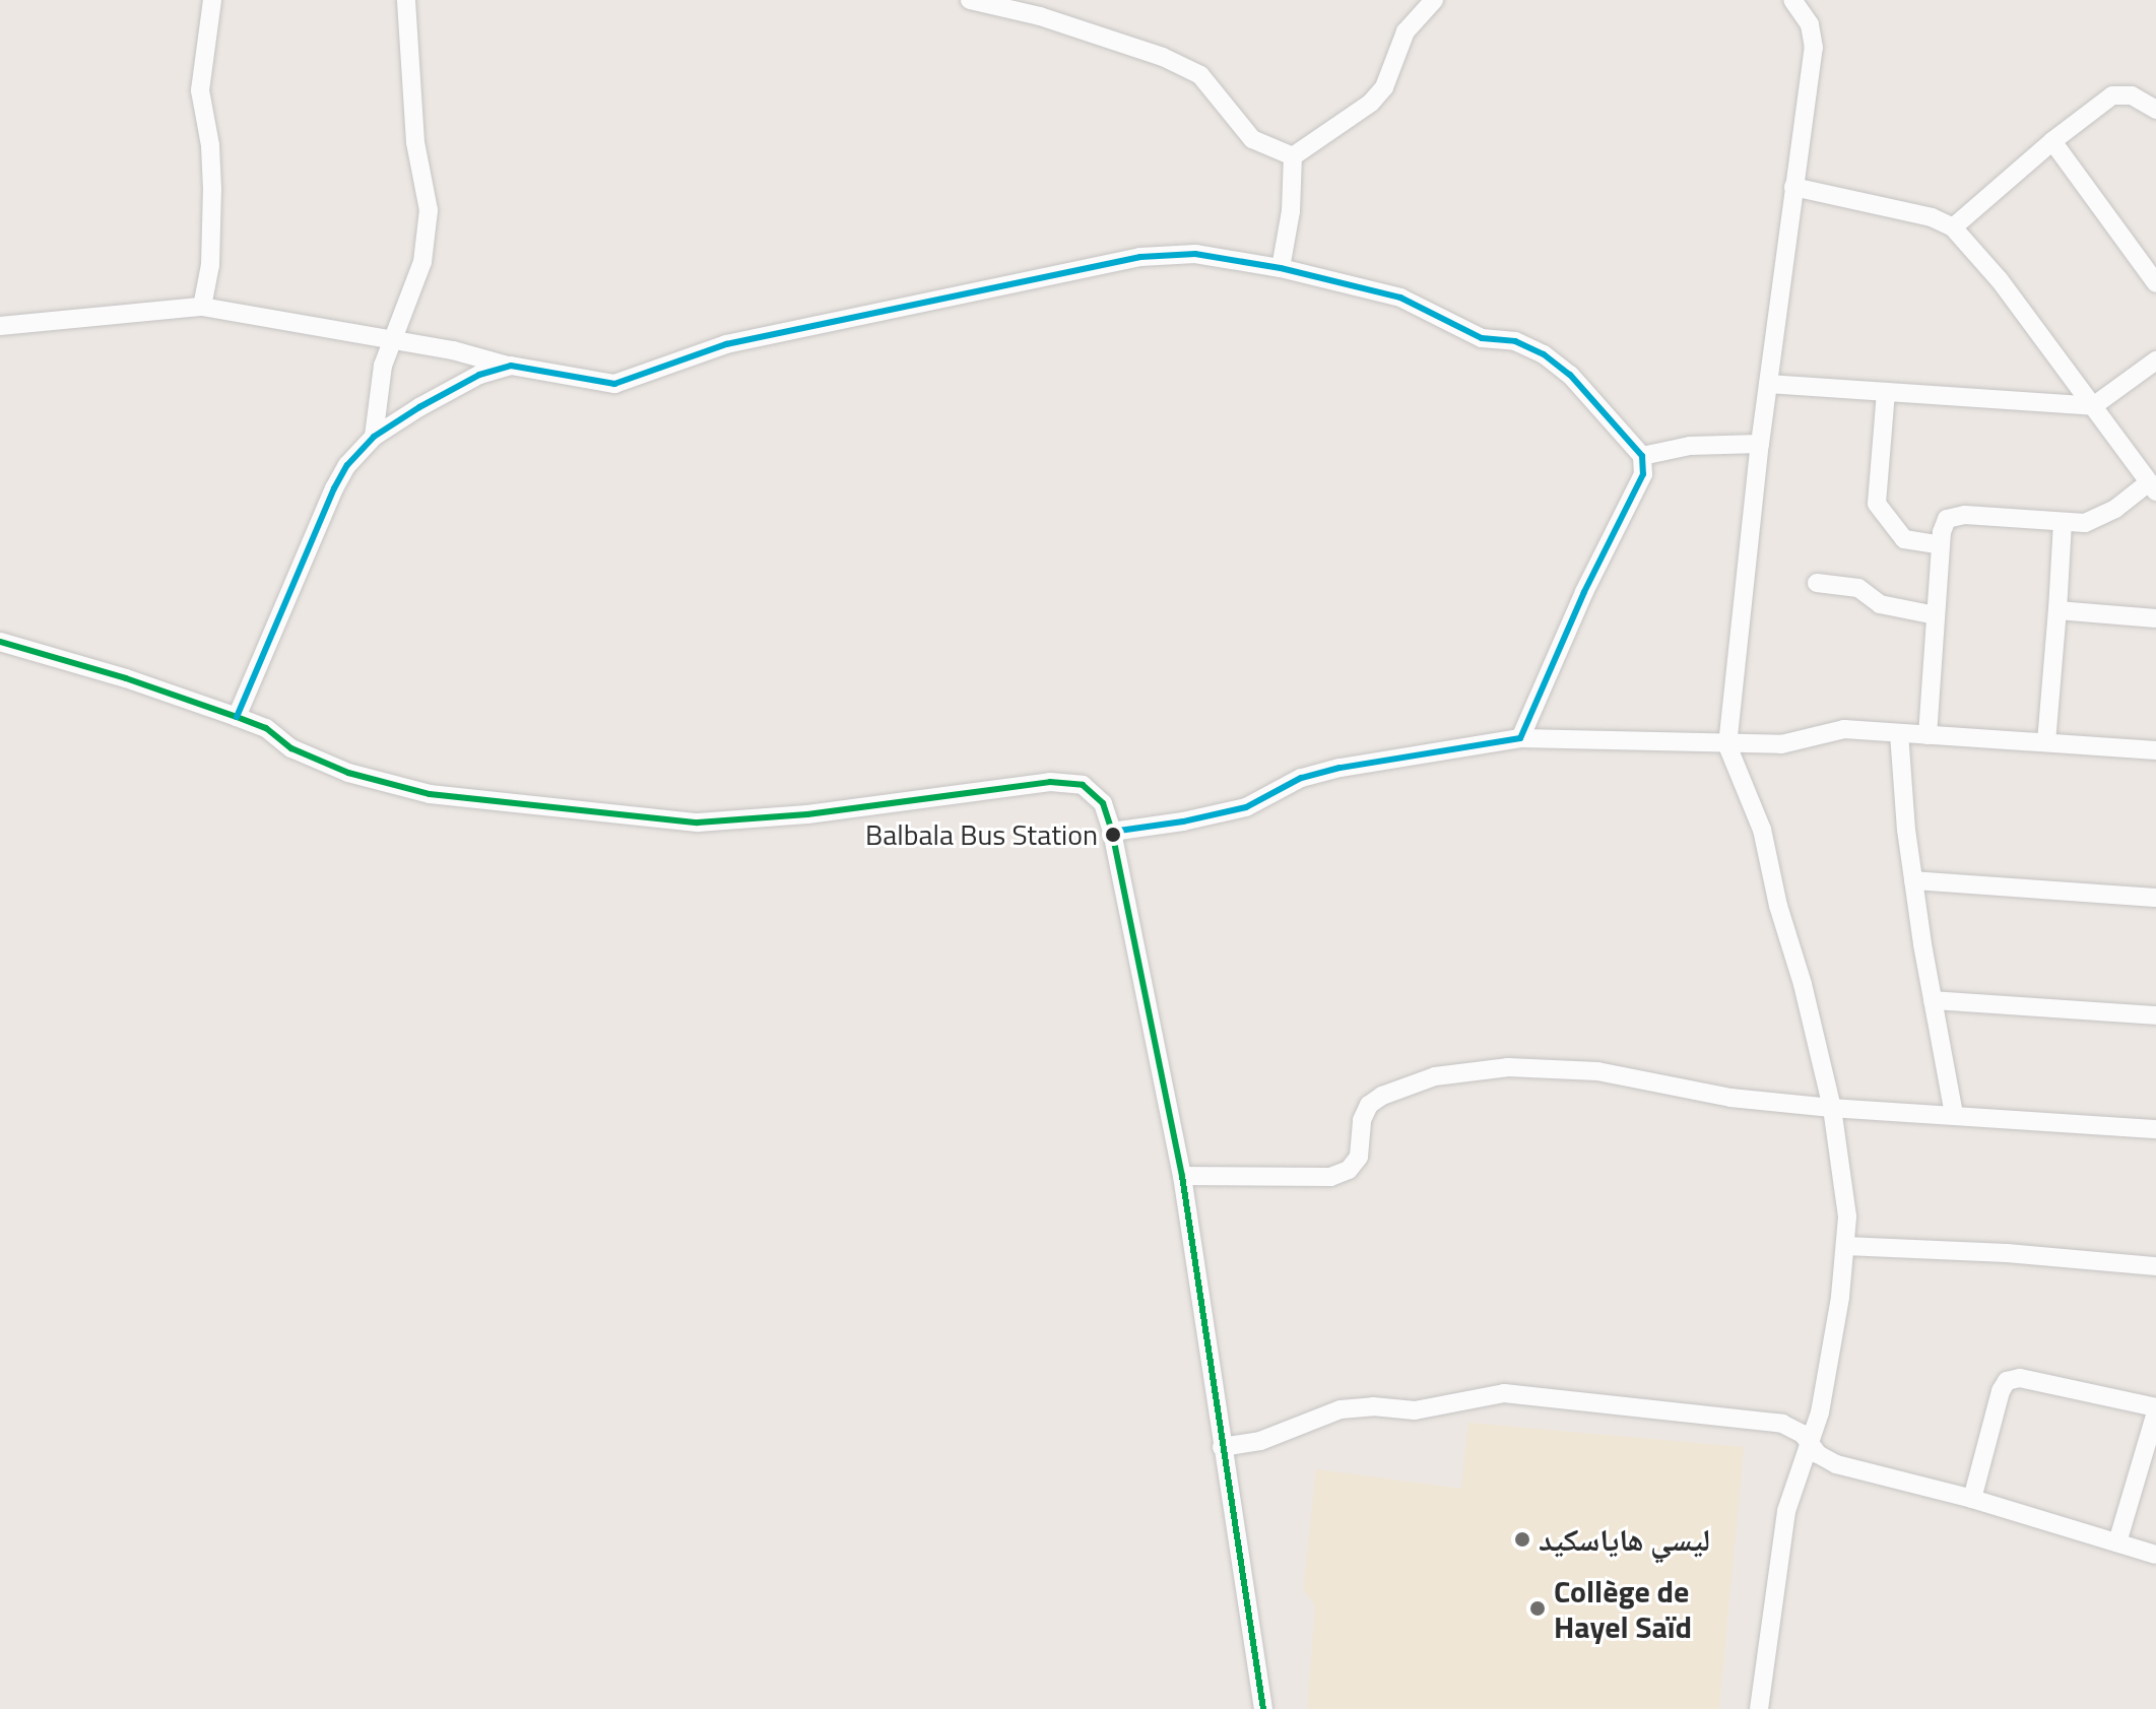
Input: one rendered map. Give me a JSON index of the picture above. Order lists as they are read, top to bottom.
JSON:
{
  "places": ["Balbala Bus Station", "ليسي هاياسكيد", "Collège de Hayel Saïd"]
}
